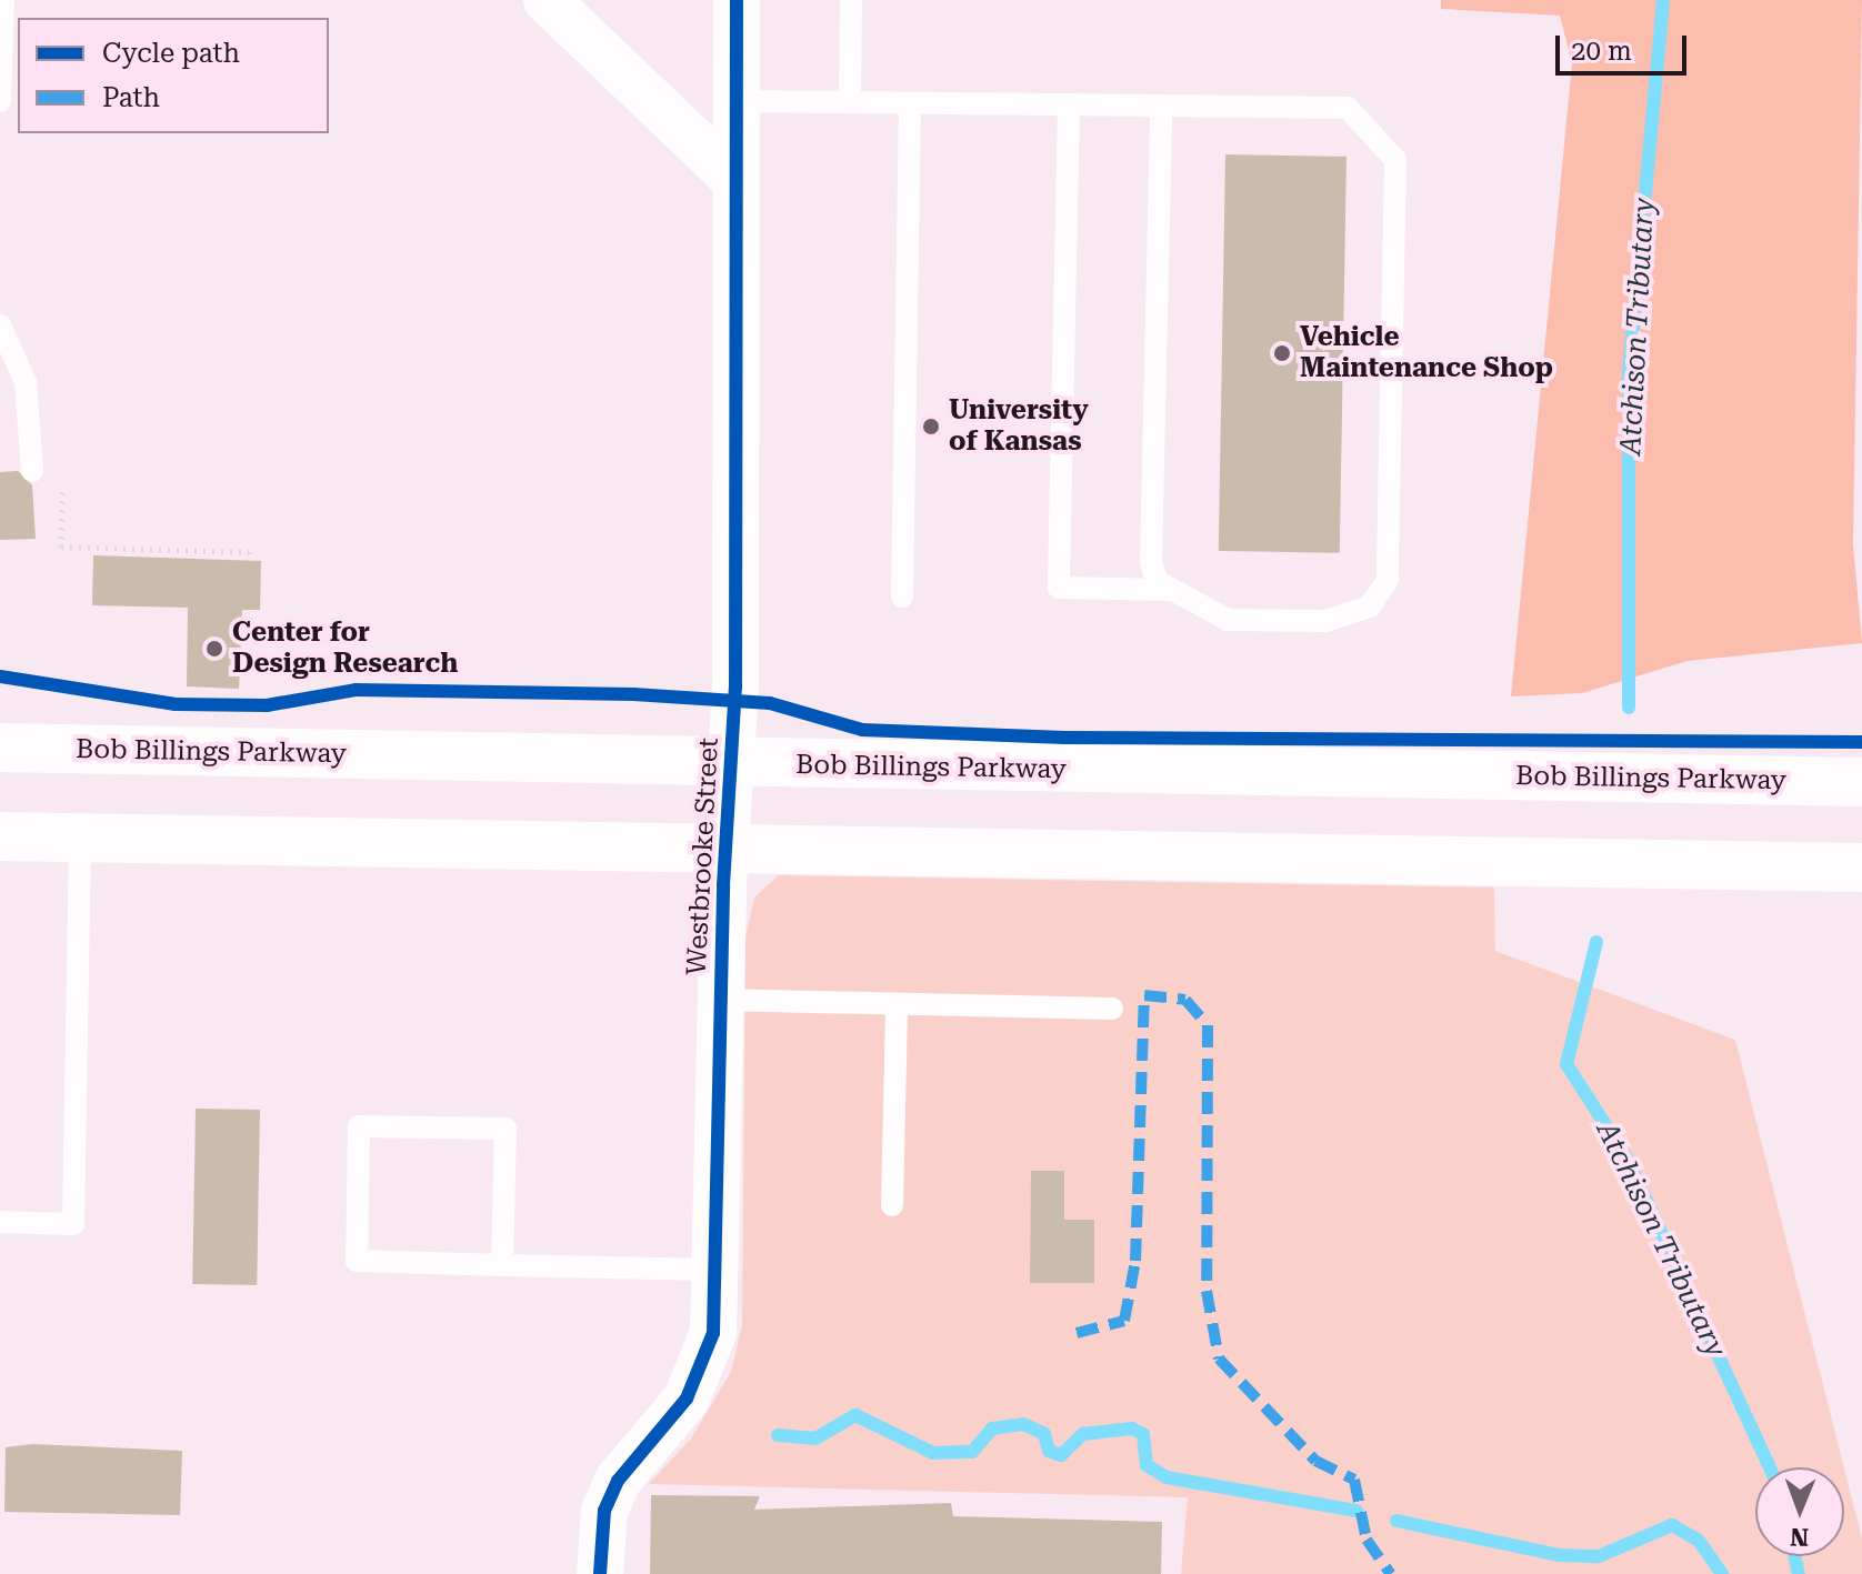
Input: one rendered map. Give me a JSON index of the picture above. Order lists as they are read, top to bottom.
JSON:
{
  "streets": {
    "main road": ["Bob Billings Parkway"],
    "street": ["Westbrooke Street"]
  },
  "crossings": [
    ["Bob Billings Parkway", "Westbrooke Street"]
  ],
  "water": ["Atchison Tributary"],
  "places": ["Vehicle Maintenance Shop", "University of Kansas", "Center for Design Research"],
  "legend": ["Cycle path", "Path"],
  "scale_bar": "20 m",
  "north": "bottom"
}
